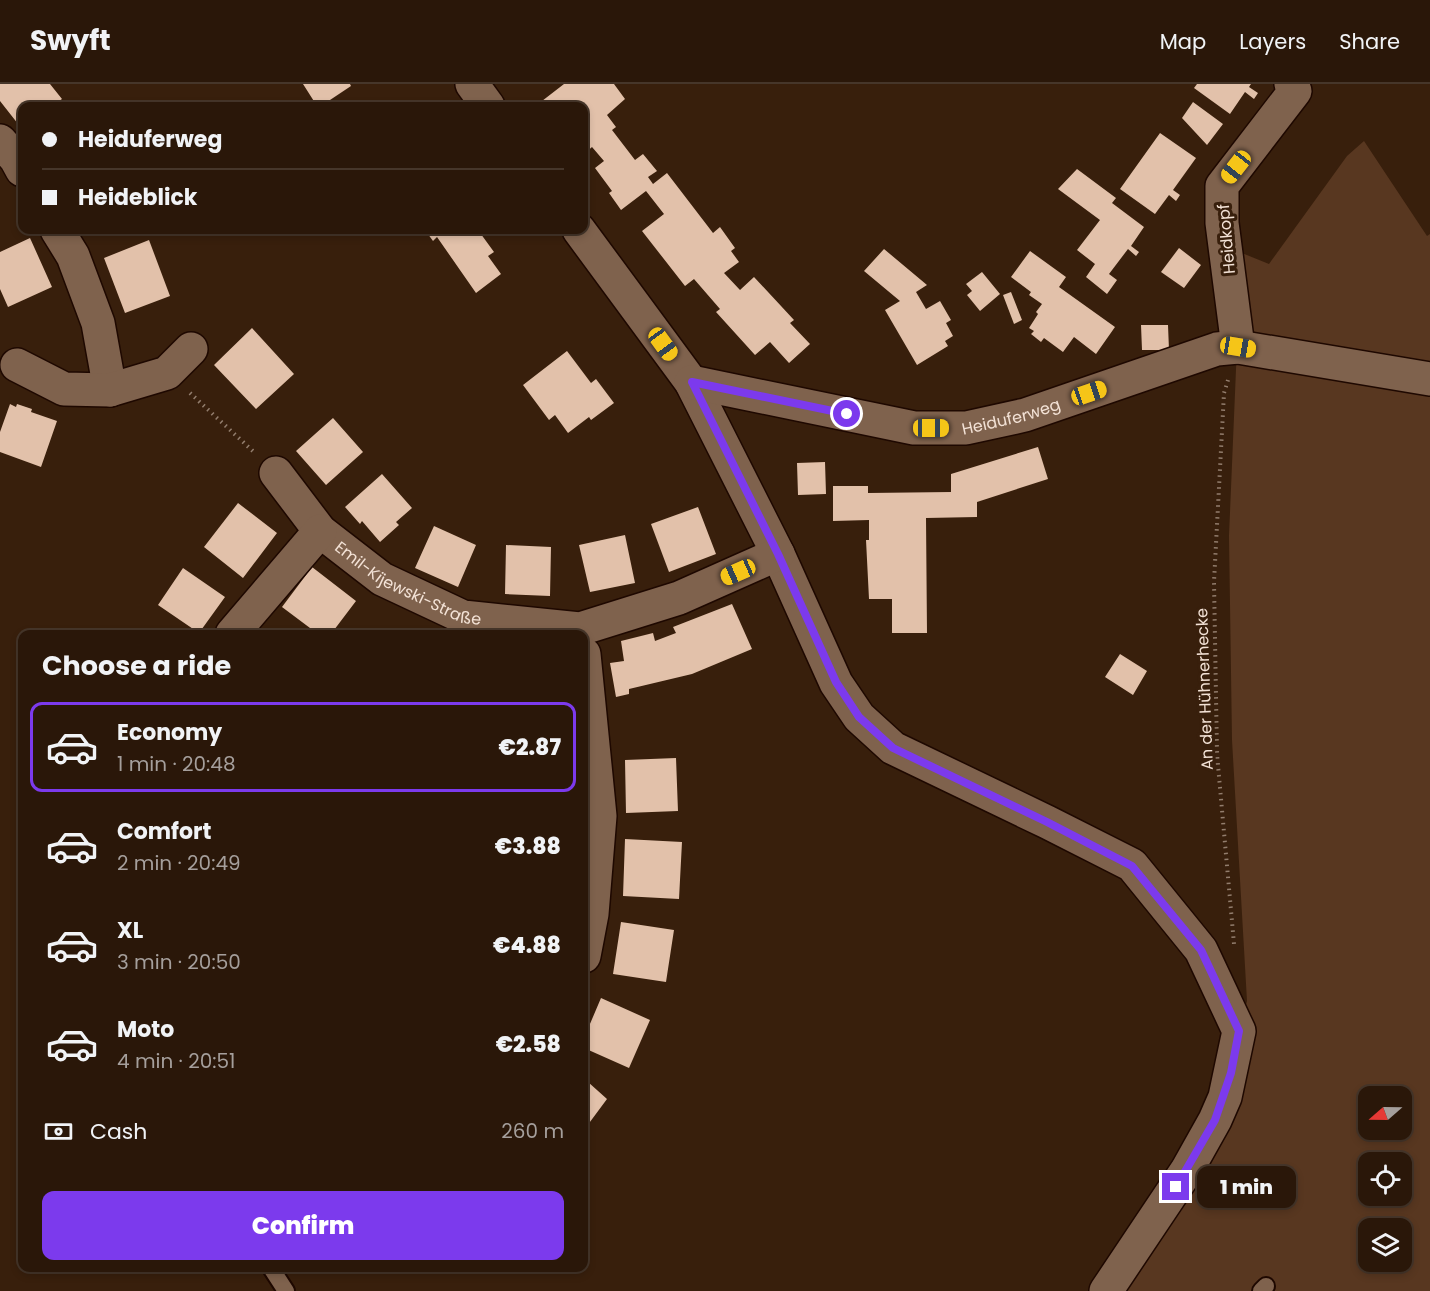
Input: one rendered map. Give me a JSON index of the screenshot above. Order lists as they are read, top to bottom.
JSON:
{
  "streets": {
    "street": ["Heidkopf", "Heiduferweg", "Emil-Kijewski-Straße"],
    "path": ["An der Hühnerhecke"]
  },
  "crossings": [
    ["Heidkopf", "Heiduferweg"],
    ["Heidkopf", "An der Hühnerhecke"],
    ["Heiduferweg", "An der Hühnerhecke"]
  ],
  "north": "left",
  "page": {
    "header": "Swyft",
    "nav": ["Map", "Layers", "Share"],
    "banner": ["Heiduferweg", "Heideblick"],
    "heading": "Choose a ride",
    "list": [
      {
        "name": "Economy",
        "note": "1 min · 20:48",
        "value": "€2.87"
      },
      {
        "name": "Comfort",
        "note": "2 min · 20:49",
        "value": "€3.88"
      },
      {
        "name": "XL",
        "note": "3 min · 20:50",
        "value": "€4.88"
      },
      {
        "name": "Moto",
        "note": "4 min · 20:51",
        "value": "€2.58"
      }
    ],
    "pay": ["Cash", "260 m"],
    "bubble": "1 min",
    "buttons": "Confirm"
  }
}
